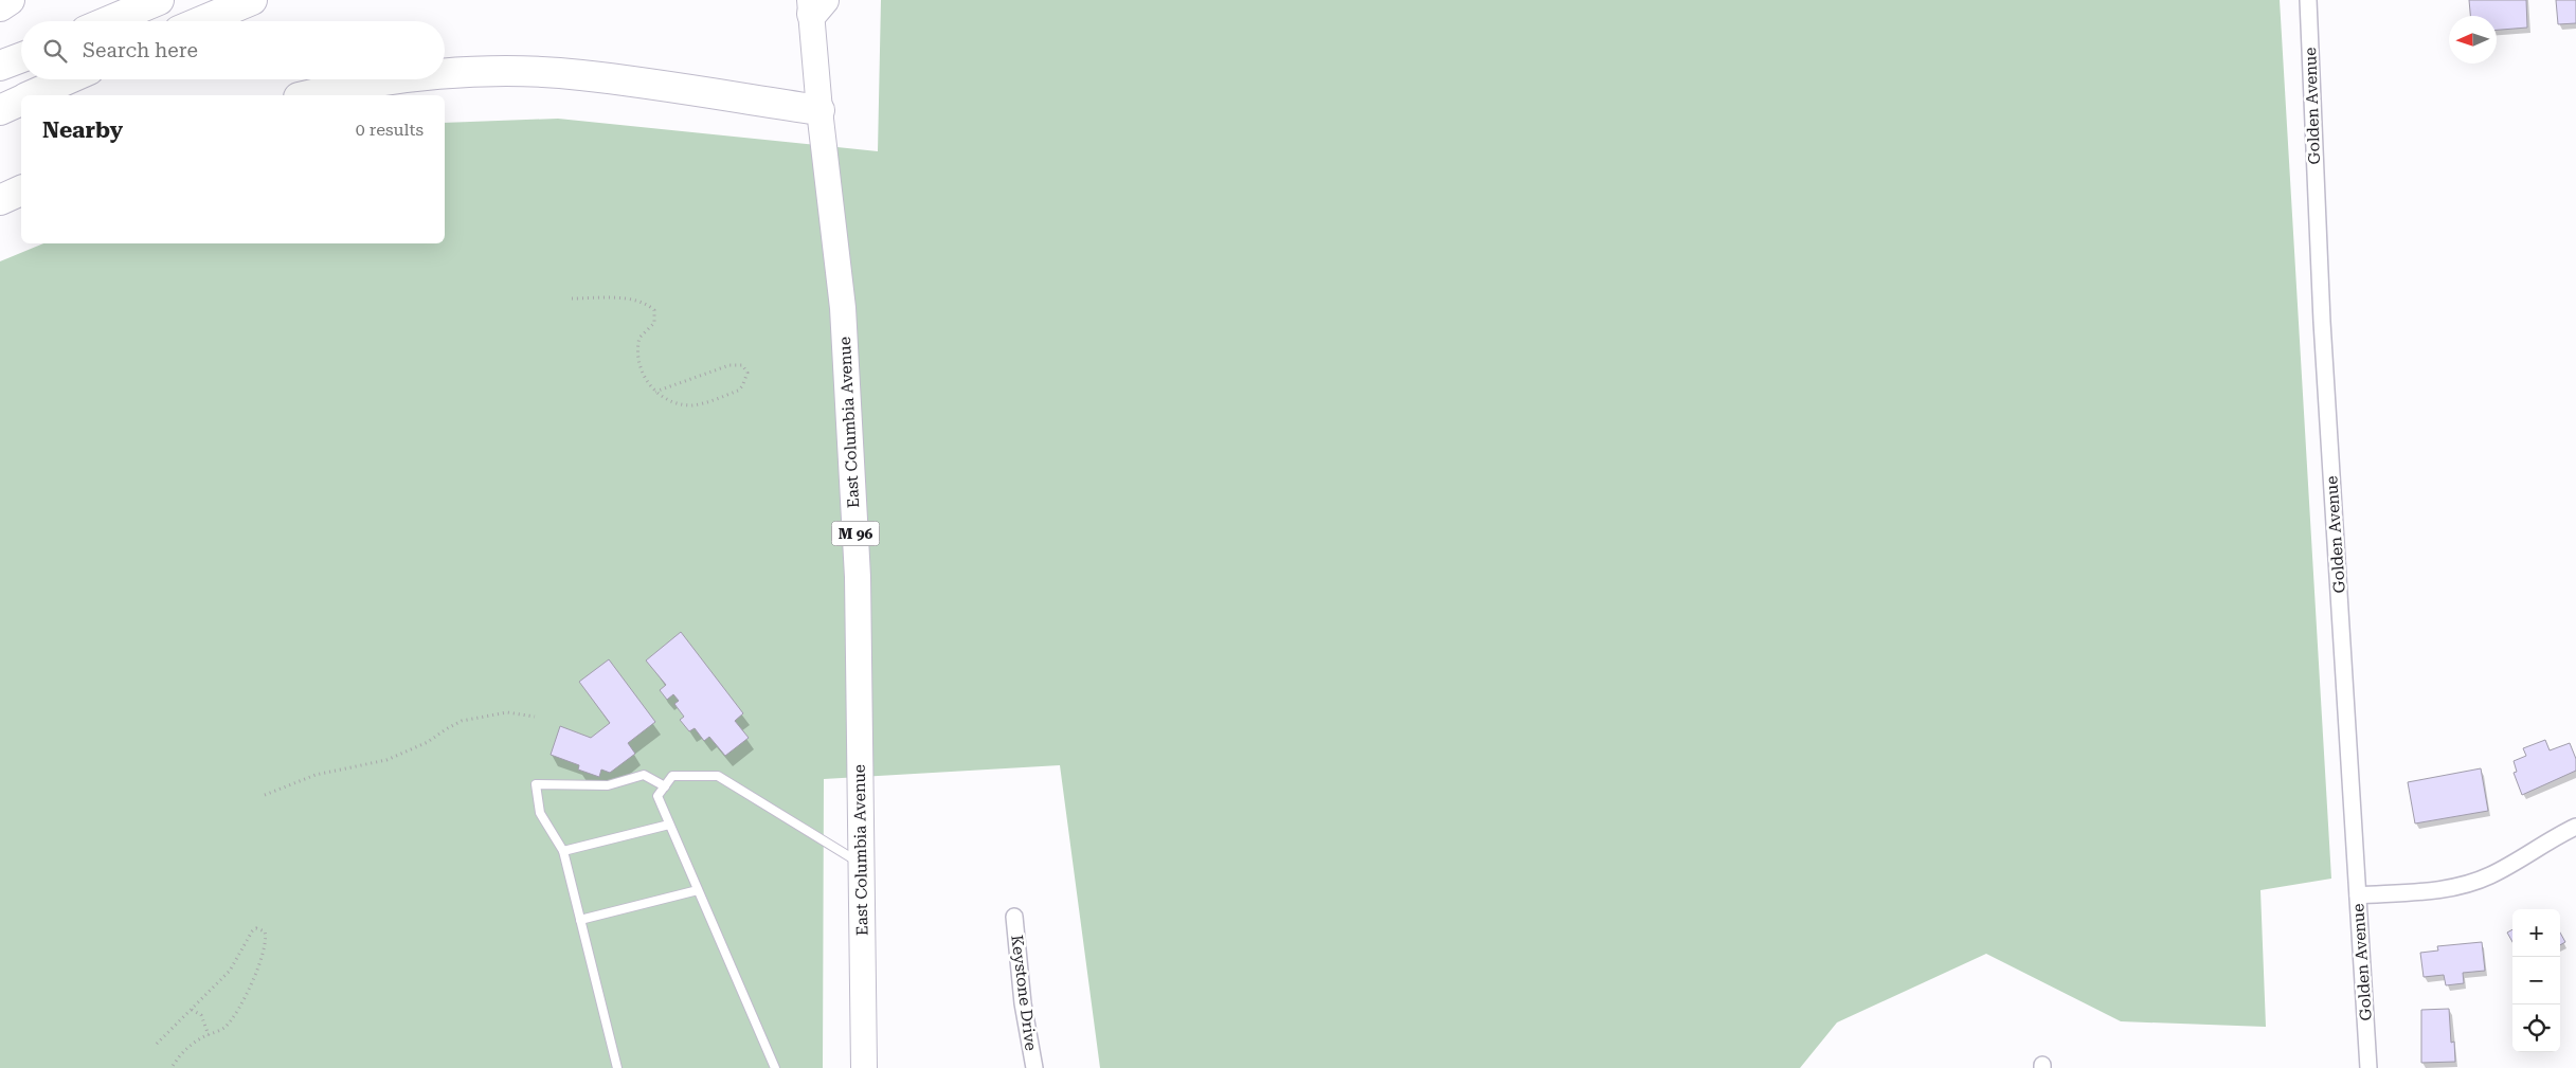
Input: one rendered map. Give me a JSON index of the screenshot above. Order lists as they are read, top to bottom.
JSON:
{
  "streets": {
    "main road": ["East Columbia Avenue", "M 96"],
    "street": ["Golden Avenue", "Keystone Drive"]
  },
  "north": "left",
  "page": {
    "search": "Search here",
    "heading": ["Nearby", "0 results"],
    "map_buttons": ["+", "−"]
  }
}
